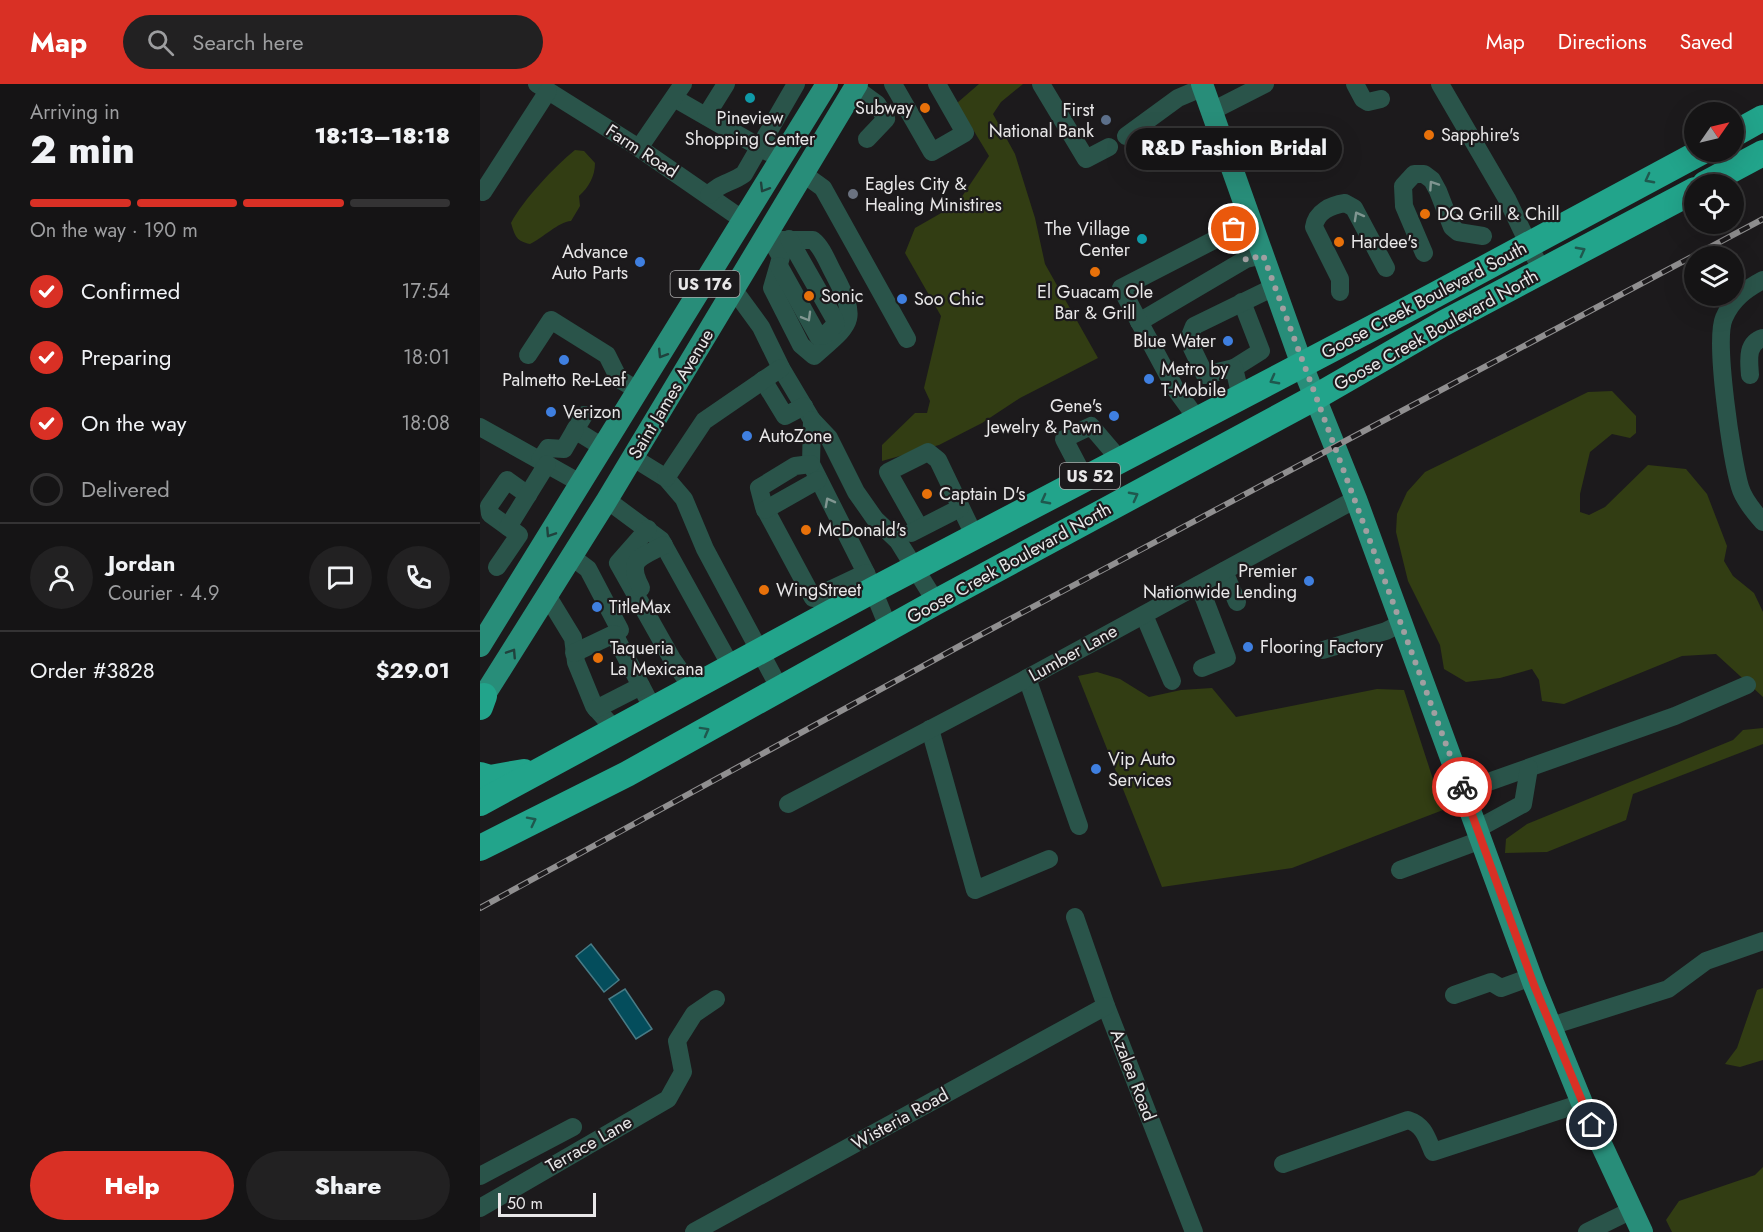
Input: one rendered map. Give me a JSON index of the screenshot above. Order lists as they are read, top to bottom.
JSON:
{
  "streets": {
    "highway": ["Goose Creek Boulevard South", "Goose Creek Boulevard North", "US 52"],
    "main road": ["US 176", "Saint James Avenue"],
    "street": [
      "Farm Road",
      "Lumber Lane",
      "Azalea Road",
      "Wisteria Road",
      "Terrace Lane"
    ]
  },
  "crossings": [
    ["Farm Road", "Saint James Avenue"],
    ["Azalea Road", "Wisteria Road"]
  ],
  "one_way": ["Goose Creek Boulevard North"],
  "places": [
    "Pineview Shopping Center",
    "Subway",
    "First National Bank",
    "Sapphire's",
    "Eagles City & Healing Ministires",
    "DQ Grill & Chill",
    "R&D Fashion Bridal",
    "The Village Center",
    "Hardee's",
    "Advance Auto Parts",
    "El Guacam Ole Bar & Grill",
    "Sonic",
    "Soo Chic",
    "Blue Water",
    "Palmetto Re-Leaf",
    "Metro by T-Mobile",
    "Verizon",
    "Gene's Jewelry & Pawn",
    "AutoZone",
    "Captain D's",
    "McDonald's",
    "Premier Nationwide Lending",
    "WingStreet",
    "TitleMax",
    "Flooring Factory",
    "Taqueria La Mexicana",
    "Vip Auto Services"
  ],
  "scale_bar": "50 m",
  "north": "top right",
  "page": {
    "header": "Map",
    "search": "Search here",
    "nav": ["Map", "Directions", "Saved"],
    "heading": ["2 min", "Arriving in", "18:13–18:18"],
    "panel": [
      "Jordan",
      "Courier · 4.9",
      "Order #3828",
      "$29.01"
    ],
    "bubble": "R&D Fashion Bridal",
    "bar": "On the way · 190 m",
    "list": [
      ["Confirmed", "17:54"],
      ["Preparing", "18:01"],
      ["On the way", "18:08"],
      "Delivered"
    ],
    "buttons": ["Help", "Share"],
    "scale": "50 m"
  }
}
